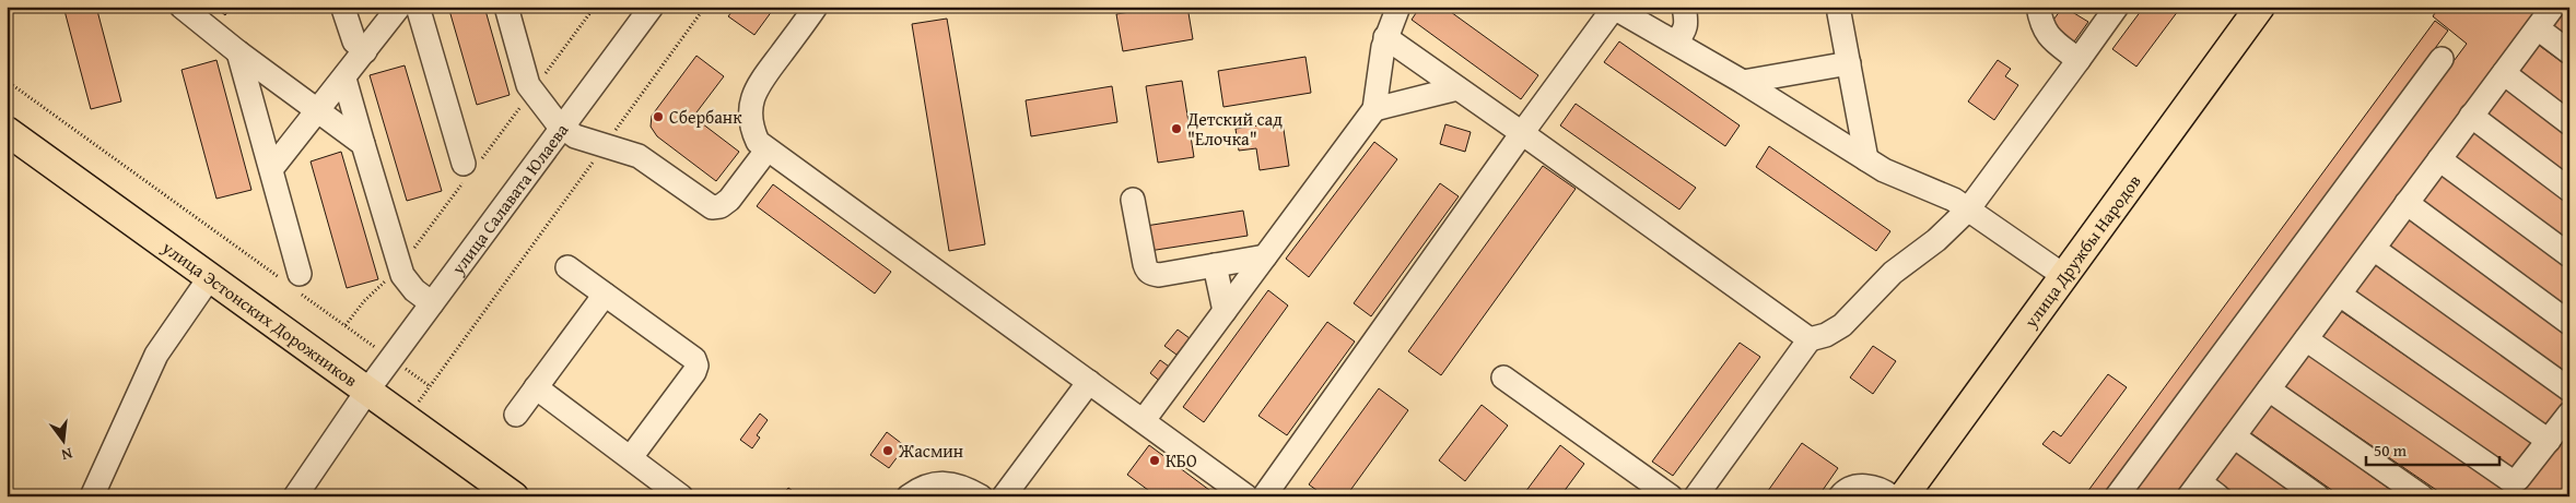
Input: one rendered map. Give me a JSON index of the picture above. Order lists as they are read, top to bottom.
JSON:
{
  "streets": {
    "main road": ["улица Дружбы Народов", "улица Эстонских Дорожников"],
    "street": ["улица Салавата Юлаева"]
  },
  "crossings": [
    ["улица Салавата Юлаева", "улица Эстонских Дорожников"]
  ],
  "places": [
    "Сбербанк",
    "Детский сад \"Елочка\"",
    "Жасмин",
    "КБО"
  ],
  "scale_bar": "50 m",
  "north": "bottom"
}
